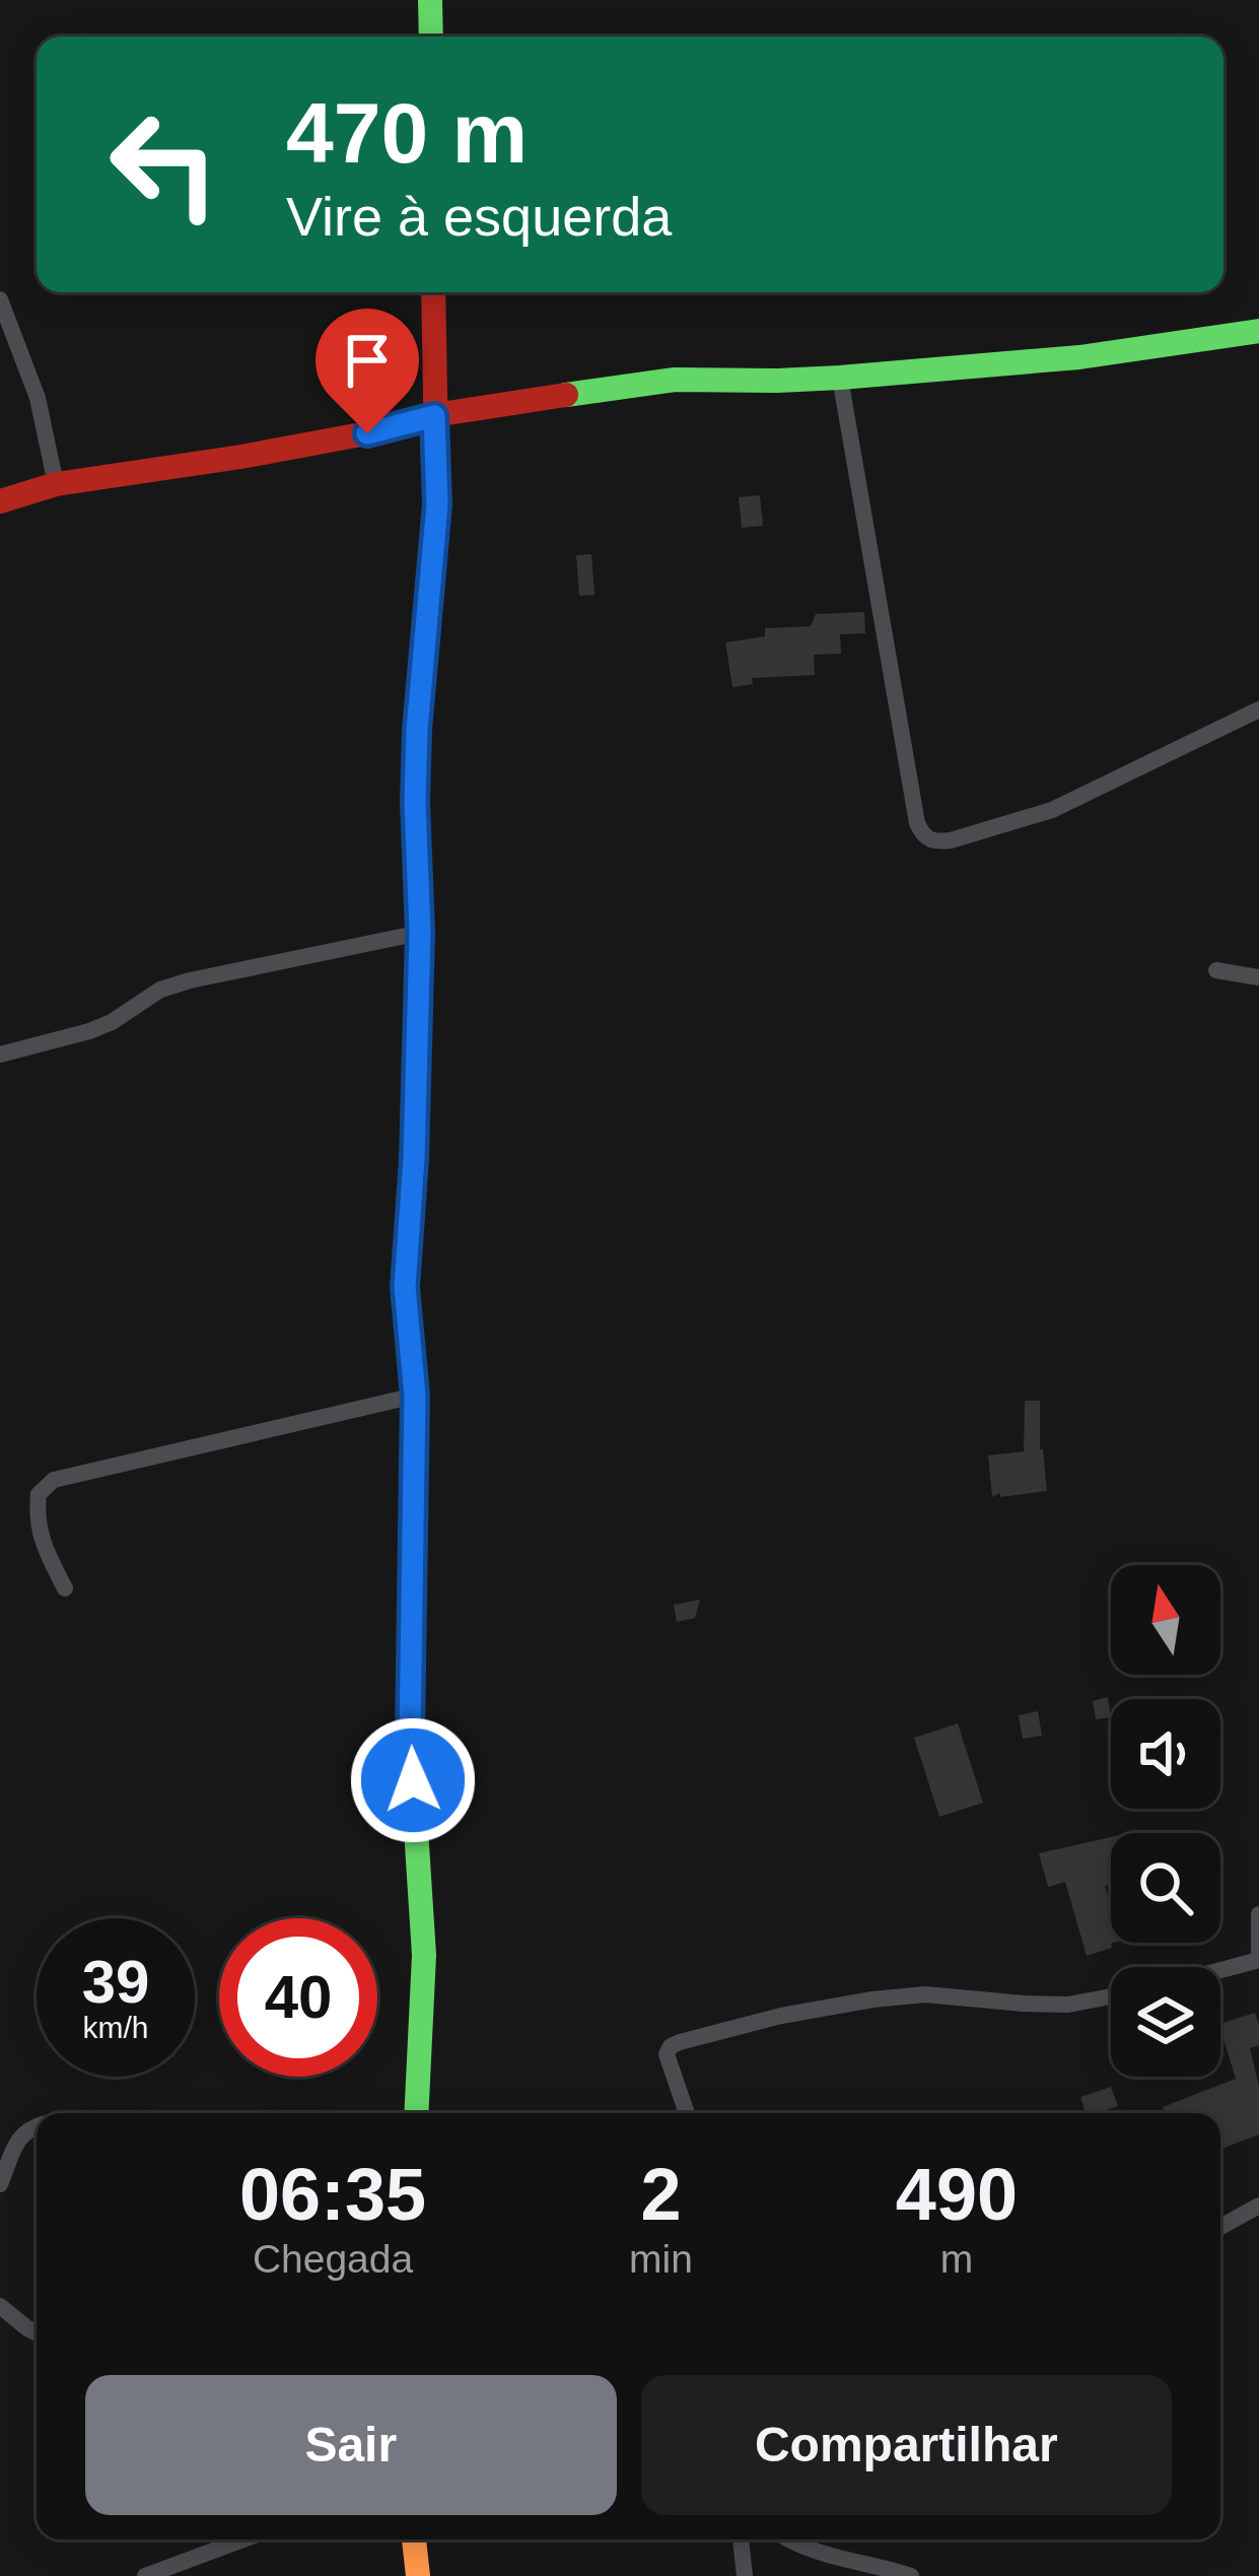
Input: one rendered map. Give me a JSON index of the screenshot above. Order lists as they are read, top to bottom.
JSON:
{
  "north": "top",
  "page": {
    "turn": ["470 m", "Vire à esquerda"],
    "speed": "39 km/h",
    "limit": "40",
    "eta": [
      "06:35",
      "Chegada",
      "2",
      "min",
      "490",
      "m"
    ],
    "buttons": ["Sair", "Compartilhar"]
  }
}
